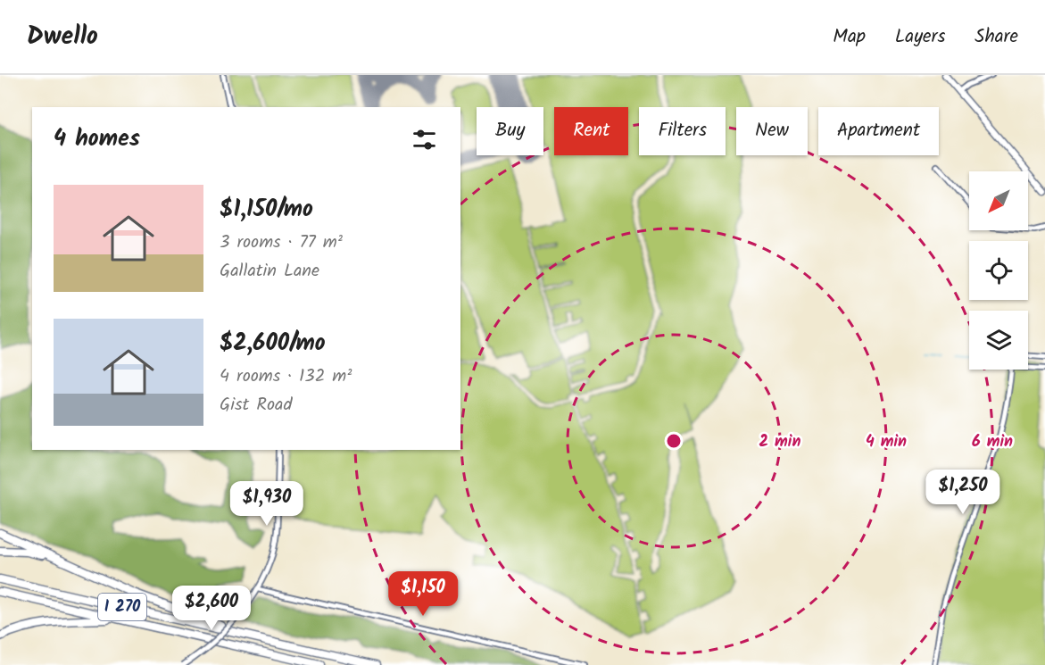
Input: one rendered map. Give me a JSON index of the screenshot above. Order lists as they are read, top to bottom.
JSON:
{
  "streets": {
    "highway": ["I 270"]
  },
  "north": "bottom left",
  "page": {
    "header": "Dwello",
    "nav": ["Map", "Layers", "Share"],
    "chip": [
      "Buy",
      "Rent",
      "Filters",
      "New",
      "Apartment"
    ],
    "heading": "4 homes",
    "list": [
      {
        "name": "$1,150/mo",
        "note": "3 rooms · 77 m² · Gallatin Lane"
      },
      {
        "name": "$2,600/mo",
        "note": "4 rooms · 132 m² · Gist Road"
      }
    ],
    "price": [
      "$1,250",
      "$1,930",
      "$1,150",
      "$2,600"
    ]
  },
  "rings": ["2 min", "4 min", "6 min"]
}
